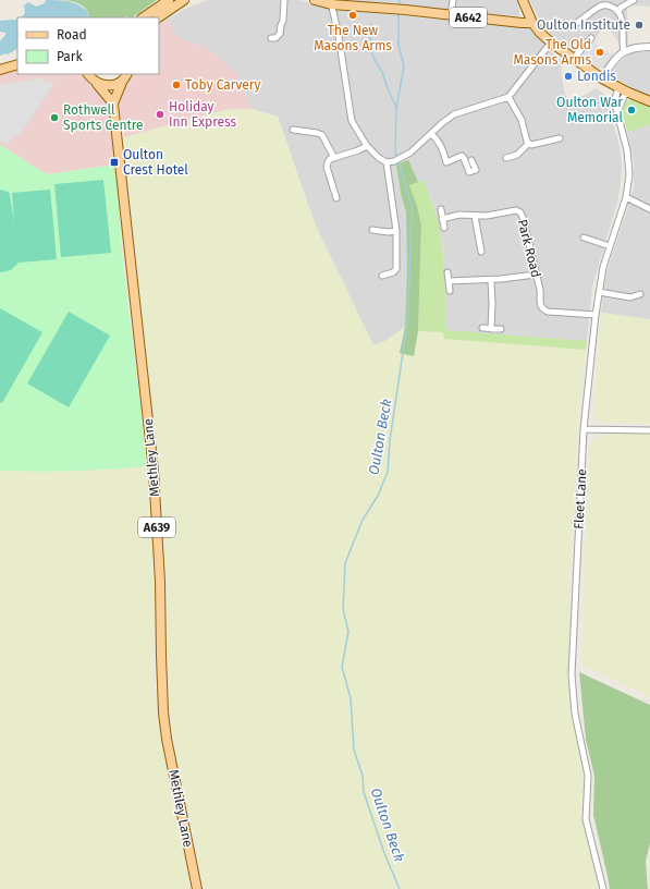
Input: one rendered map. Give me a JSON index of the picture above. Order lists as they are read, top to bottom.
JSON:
{
  "streets": {
    "main road": ["A642", "Methley Lane", "A639"],
    "street": ["Park Road", "Fleet Lane"]
  },
  "crossings": [
    ["Park Road", "Fleet Lane"]
  ],
  "water": ["Oulton Beck"],
  "places": {
    "other": [
      "The New Masons Arms",
      "Oulton Institute",
      "The Old Masons Arms",
      "Londis",
      "Toby Carvery",
      "Oulton War Memorial",
      "Holiday Inn Express",
      "Rothwell Sports Centre"
    ],
    "transit": ["Oulton Crest Hotel"]
  },
  "legend": ["Road", "Park"]
}
